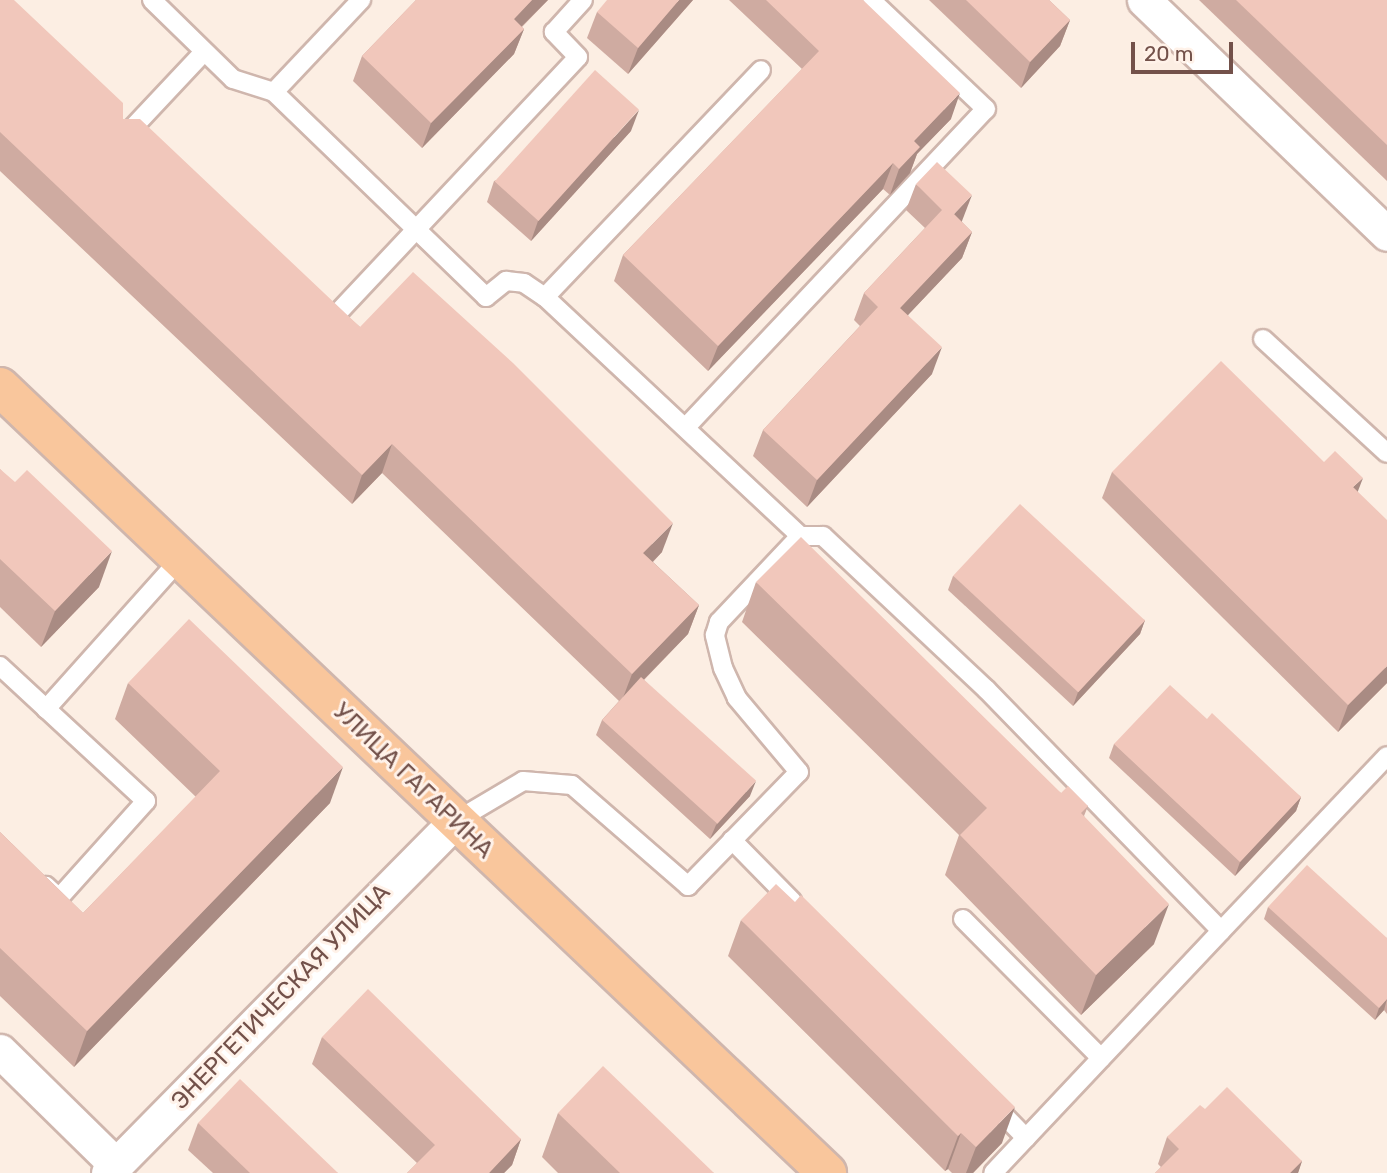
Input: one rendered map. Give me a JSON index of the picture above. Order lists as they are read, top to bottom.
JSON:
{
  "streets": {
    "main road": ["УЛИЦА ГАГАРИНА"],
    "street": ["ЭНЕРГЕТИЧЕСКАЯ УЛИЦА"]
  },
  "crossings": [
    ["УЛИЦА ГАГАРИНА", "ЭНЕРГЕТИЧЕСКАЯ УЛИЦА"]
  ],
  "scale_bar": "20 m"
}
